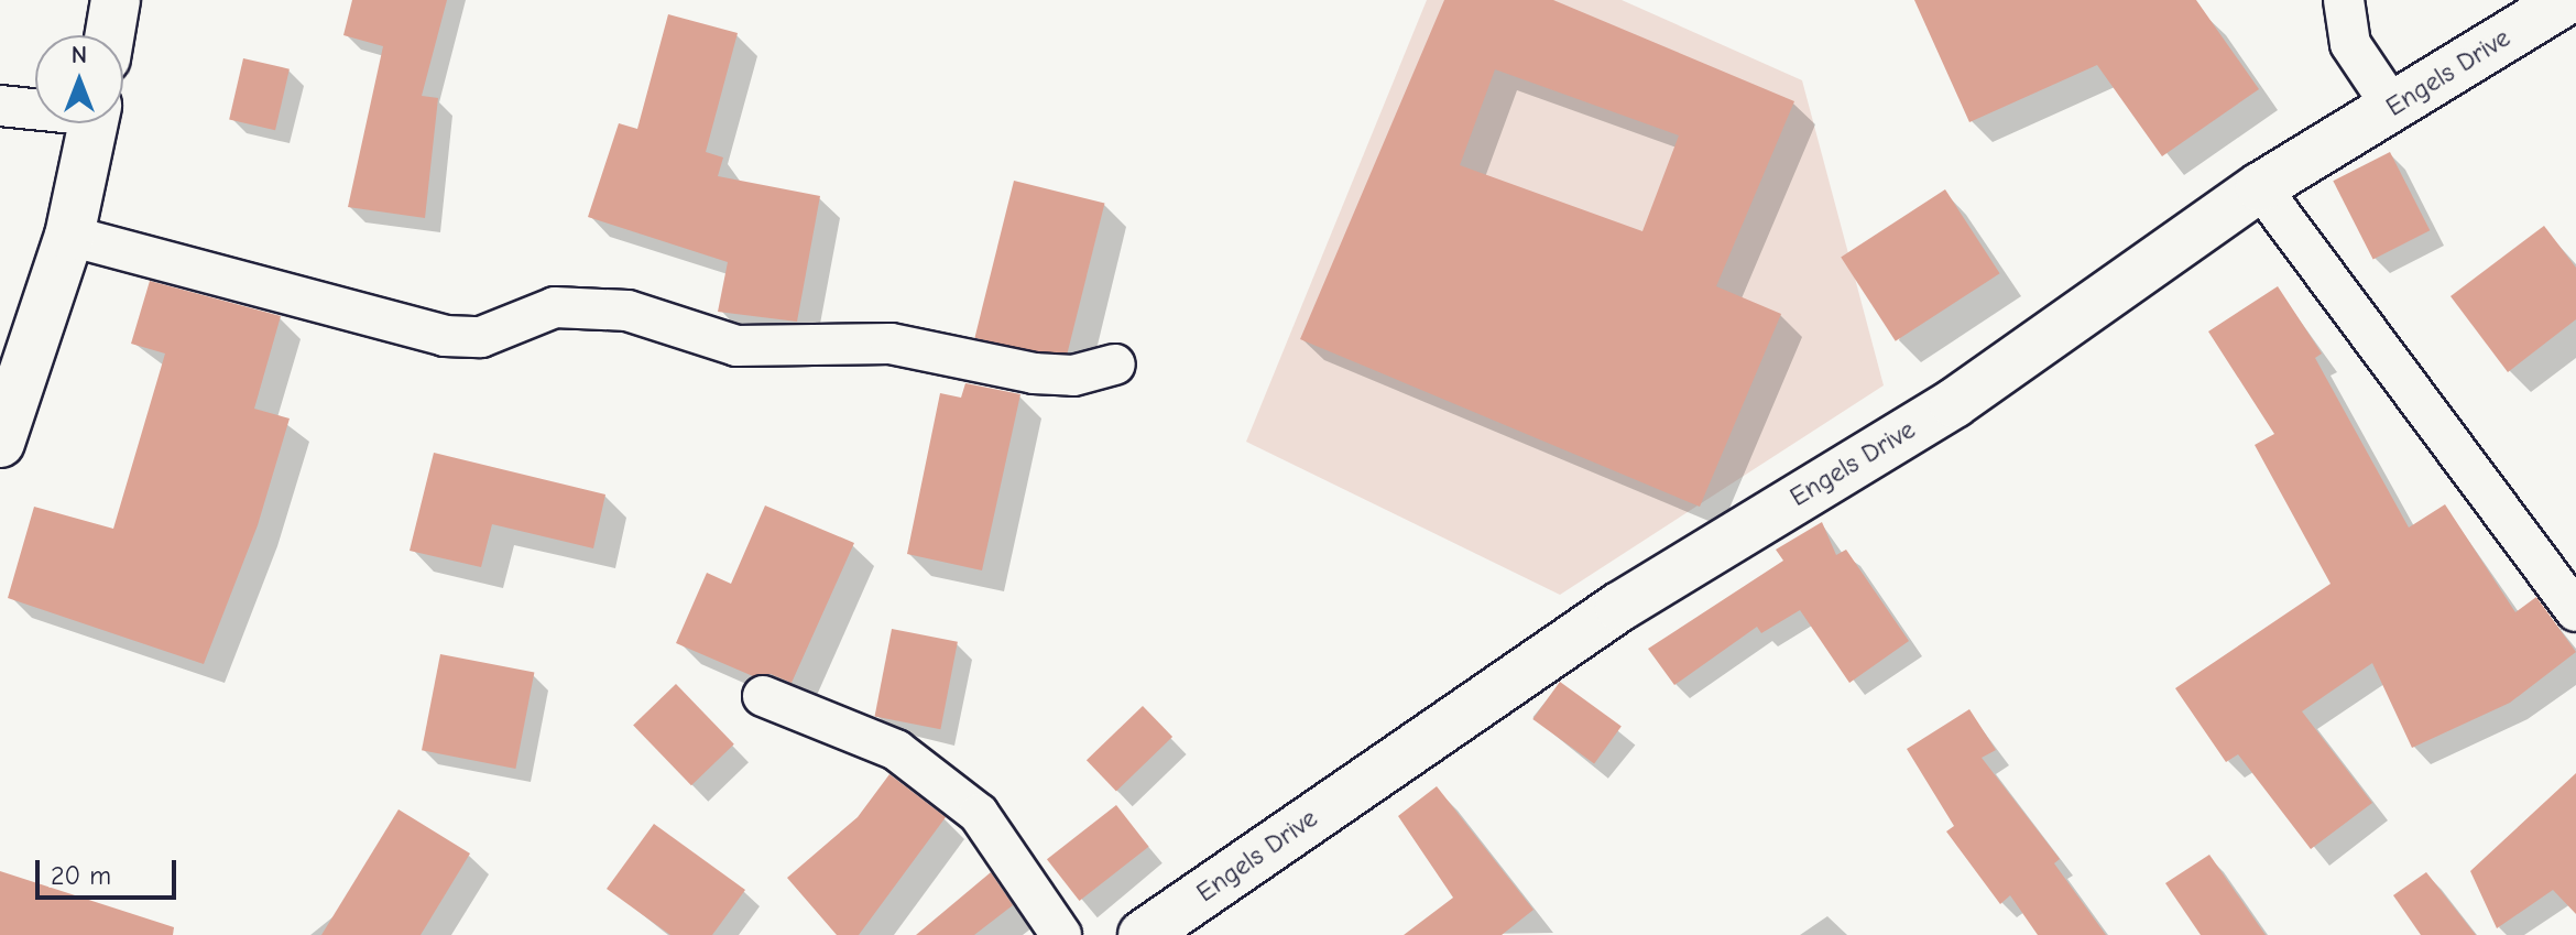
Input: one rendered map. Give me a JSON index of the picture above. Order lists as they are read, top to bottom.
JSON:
{
  "streets": {
    "street": ["Engels Drive"]
  },
  "scale_bar": "20 m",
  "north": "top"
}
